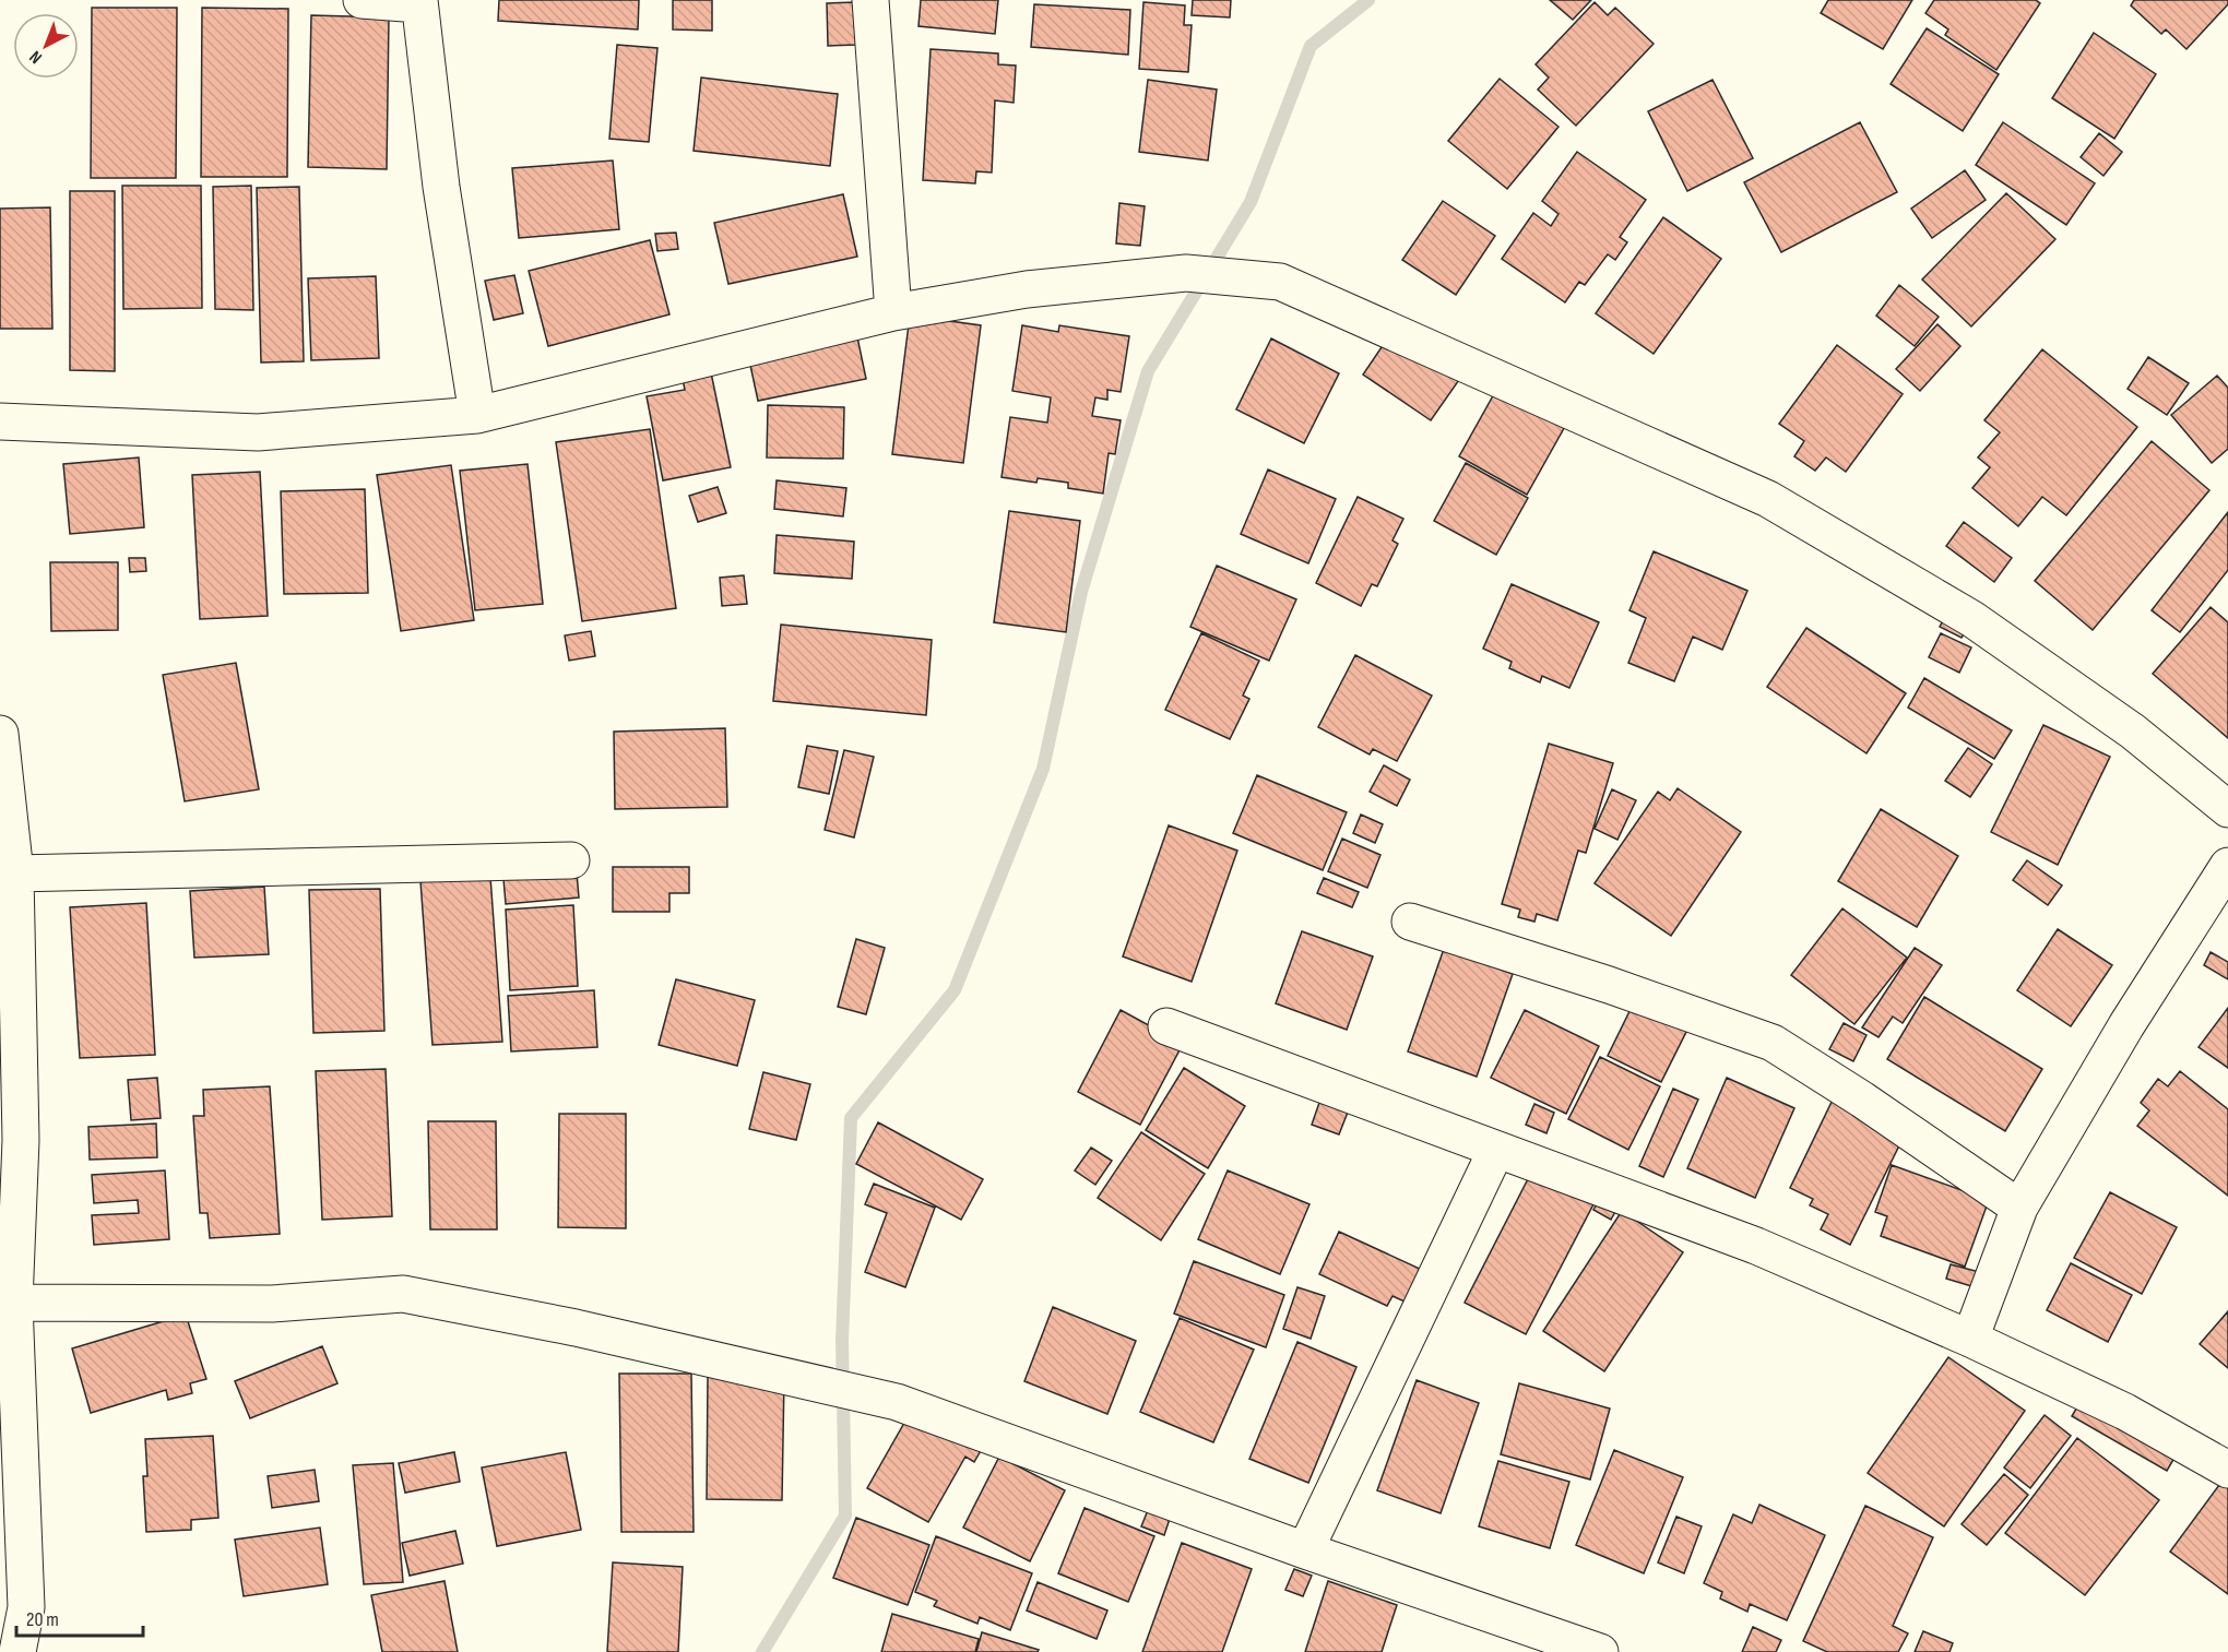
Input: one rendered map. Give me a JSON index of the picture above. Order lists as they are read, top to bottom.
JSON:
{
  "scale_bar": "20 m",
  "north": "bottom left"
}
